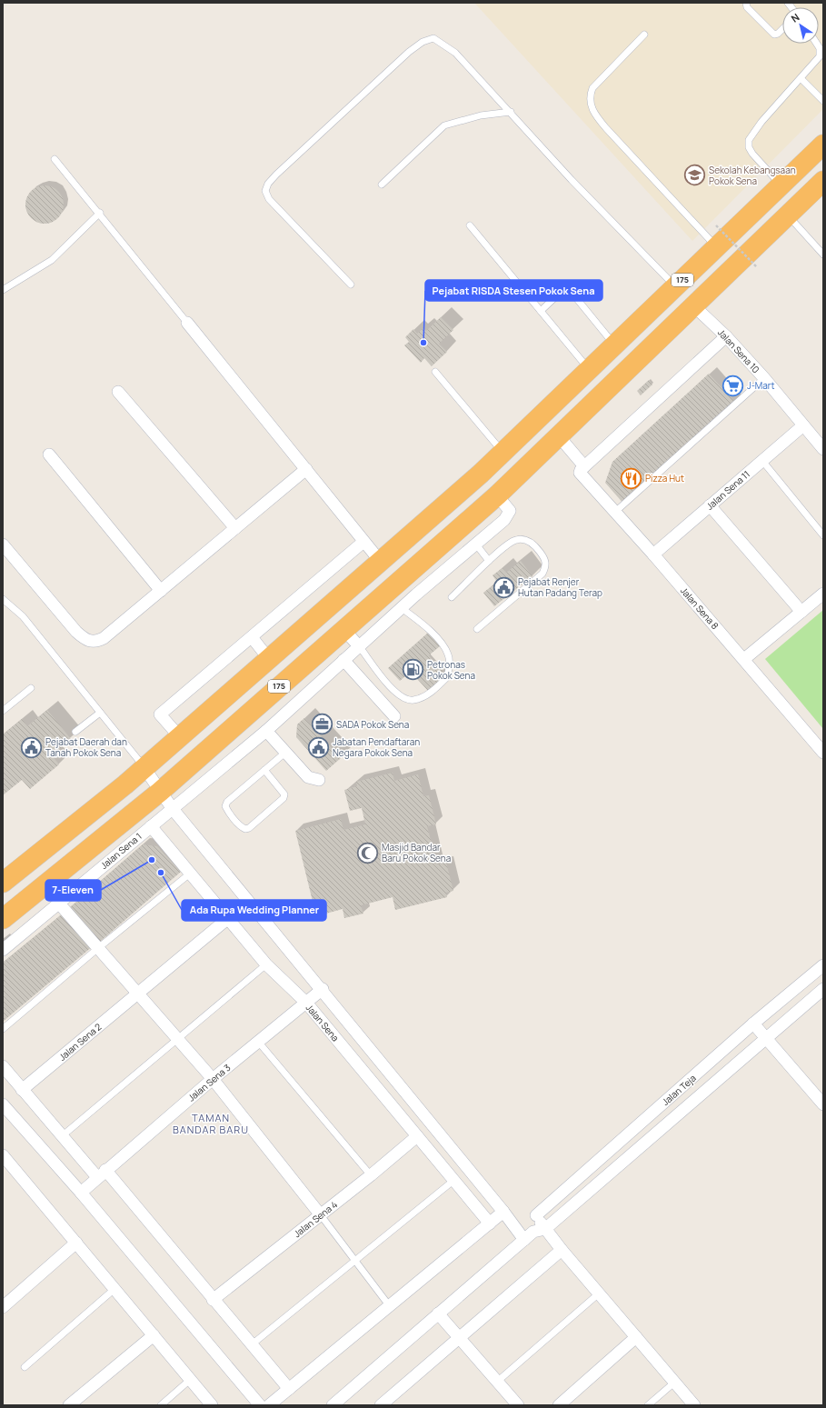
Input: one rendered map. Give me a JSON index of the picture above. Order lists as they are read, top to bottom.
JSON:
{
  "streets": {
    "highway": ["175"],
    "street": [
      "Jalan Sena 10",
      "Jalan Sena 11",
      "Jalan Sena 8",
      "Jalan Sena 1",
      "Jalan Sena",
      "Jalan Sena 2",
      "Jalan Sena 3",
      "Jalan Teja",
      "Jalan Sena 4"
    ]
  },
  "crossings": [
    ["175", "Jalan Sena 10"],
    ["Jalan Sena 10", "Jalan Sena 11"],
    ["Jalan Sena 11", "Jalan Sena 8"],
    ["Jalan Sena 1", "Jalan Sena"],
    ["Jalan Sena", "Jalan Sena 2"],
    ["Jalan Sena", "Jalan Sena 3"],
    ["Jalan Sena", "Jalan Sena 4"]
  ],
  "districts": ["TAMAN BANDAR BARU"],
  "places": {
    "school or university": ["Sekolah Kebangsaan Pokok Sena"],
    "other": ["Pejabat RISDA Stesen Pokok Sena", "7-Eleven", "Ada Rupa Wedding Planner"],
    "supermarket": ["J-Mart"],
    "restaurant": ["Pizza Hut"],
    "public building": ["Pejabat Renjer Hutan Padang Terap", "Pejabat Daerah dan Tanah Pokok Sena", "Jabatan Pendaftaran Negara Pokok Sena"],
    "fuel station": ["Petronas Pokok Sena"],
    "office": ["SADA Pokok Sena"],
    "mosque": ["Masjid Bandar Baru Pokok Sena"]
  },
  "north": "top left"
}
